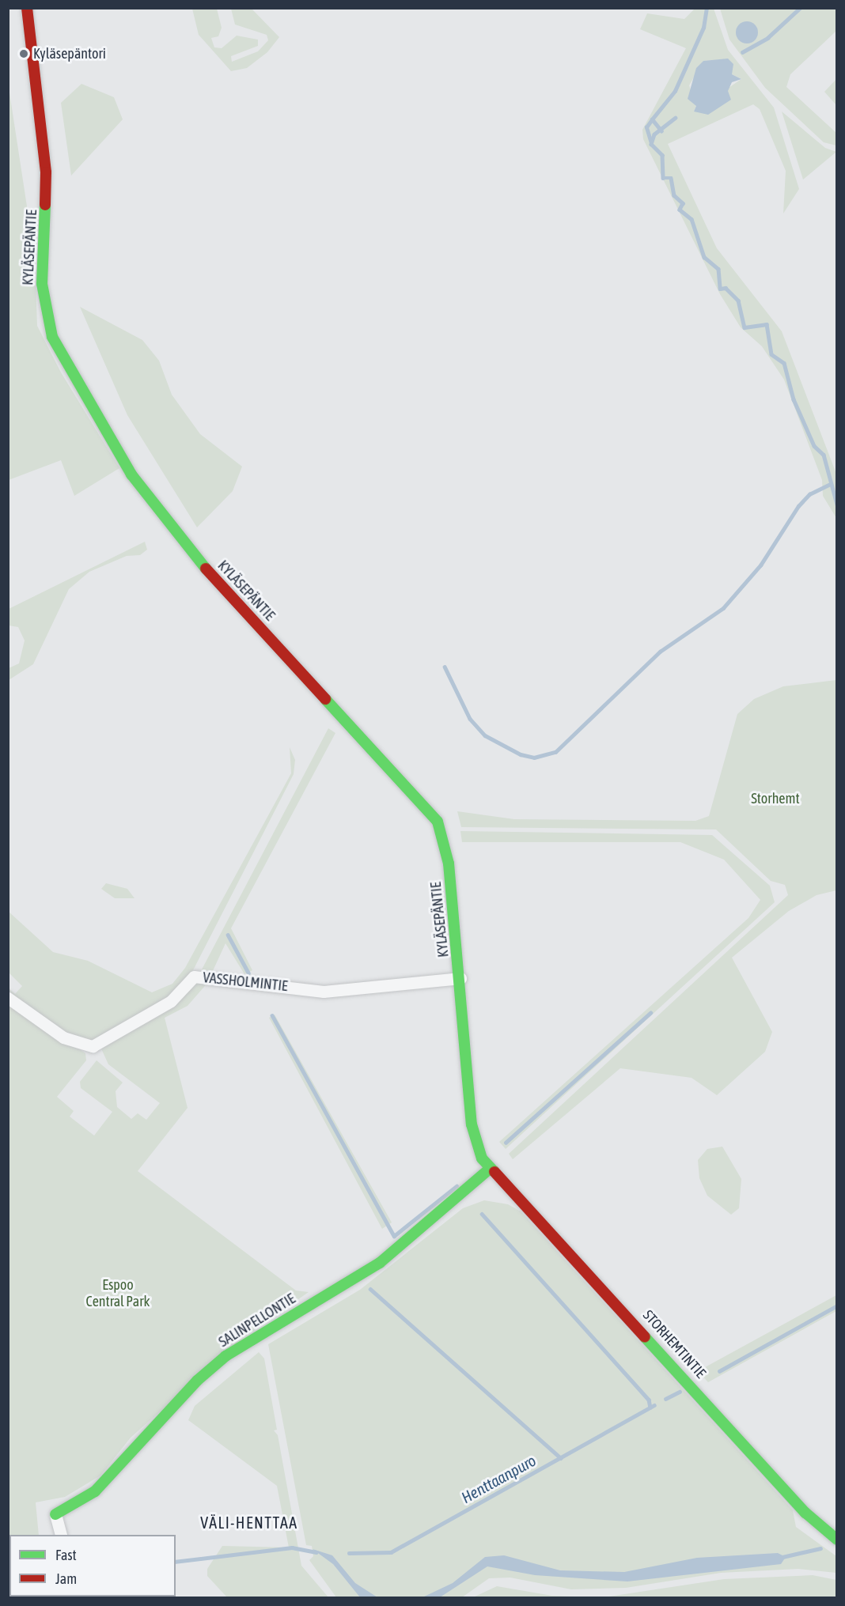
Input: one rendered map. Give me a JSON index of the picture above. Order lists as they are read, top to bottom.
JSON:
{
  "streets": {
    "main road": ["KYLÄSEPÄNTIE", "SALINPELLONTIE", "STORHEMTINTIE"],
    "street": ["VASSHOLMINTIE"]
  },
  "crossings": [
    ["KYLÄSEPÄNTIE", "VASSHOLMINTIE"],
    ["KYLÄSEPÄNTIE", "SALINPELLONTIE"],
    ["KYLÄSEPÄNTIE", "STORHEMTINTIE"],
    ["SALINPELLONTIE", "STORHEMTINTIE"]
  ],
  "districts": ["VÄLI-HENTTAA"],
  "water": ["Henttaanpuro"],
  "parks": ["Storhemt", "Espoo Central Park"],
  "places": ["Kyläsepäntori"],
  "legend": ["Fast", "Jam"]
}
